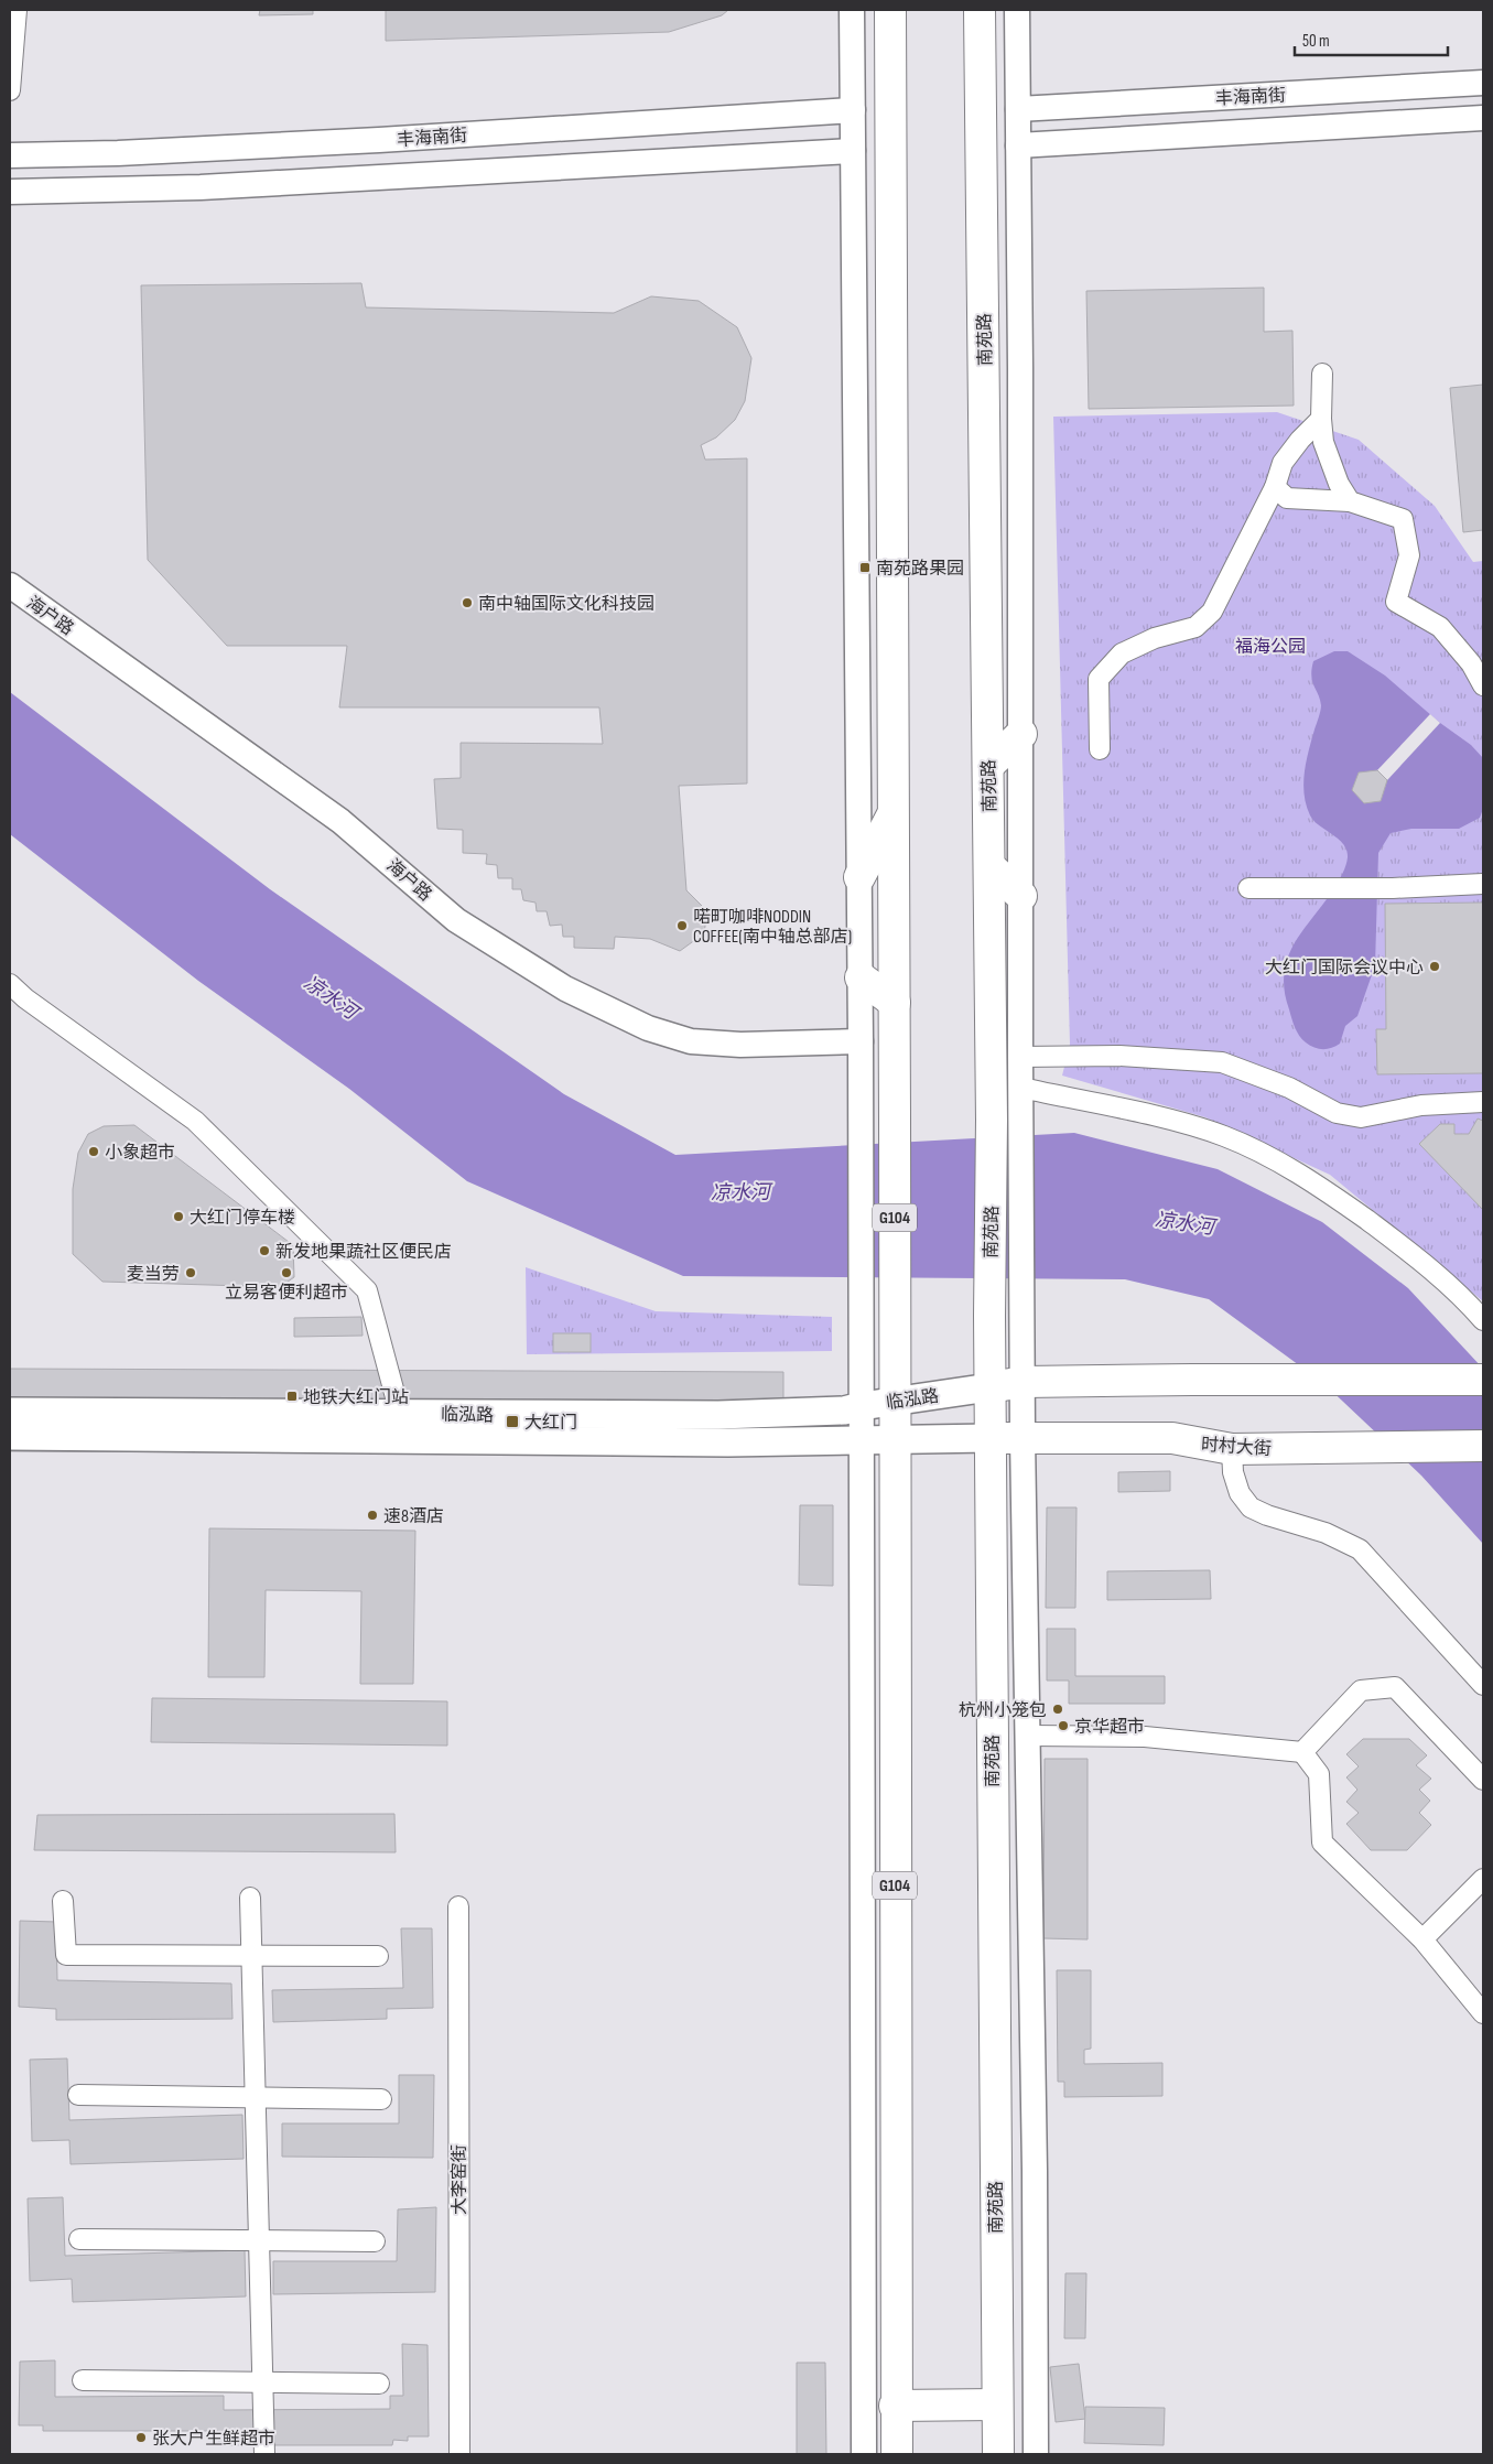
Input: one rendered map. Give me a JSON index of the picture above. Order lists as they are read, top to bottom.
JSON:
{
  "streets": {
    "main road": [
      "南苑路",
      "G104",
      "临泓路",
      "时村大街"
    ],
    "street": ["丰海南街", "海户路", "大李窑街"]
  },
  "crossings": [
    ["南苑路", "临泓路"],
    ["南苑路", "时村大街"],
    ["G104", "临泓路"],
    ["临泓路", "时村大街"]
  ],
  "water": ["凉水河"],
  "parks": ["福海公园"],
  "places": {
    "transit": ["南苑路果园", "地铁大红门站", "大红门"],
    "other": [
      "南中轴国际文化科技园",
      "喏町咖啡NODDIN COFFEE(南中轴总部店)",
      "大红门国际会议中心",
      "小象超市",
      "大红门停车楼",
      "新发地果蔬社区便民店",
      "麦当劳",
      "立易客便利超市",
      "速8酒店",
      "杭州小笼包",
      "京华超市",
      "张大户生鲜超市"
    ]
  },
  "scale_bar": "50 m"
}
